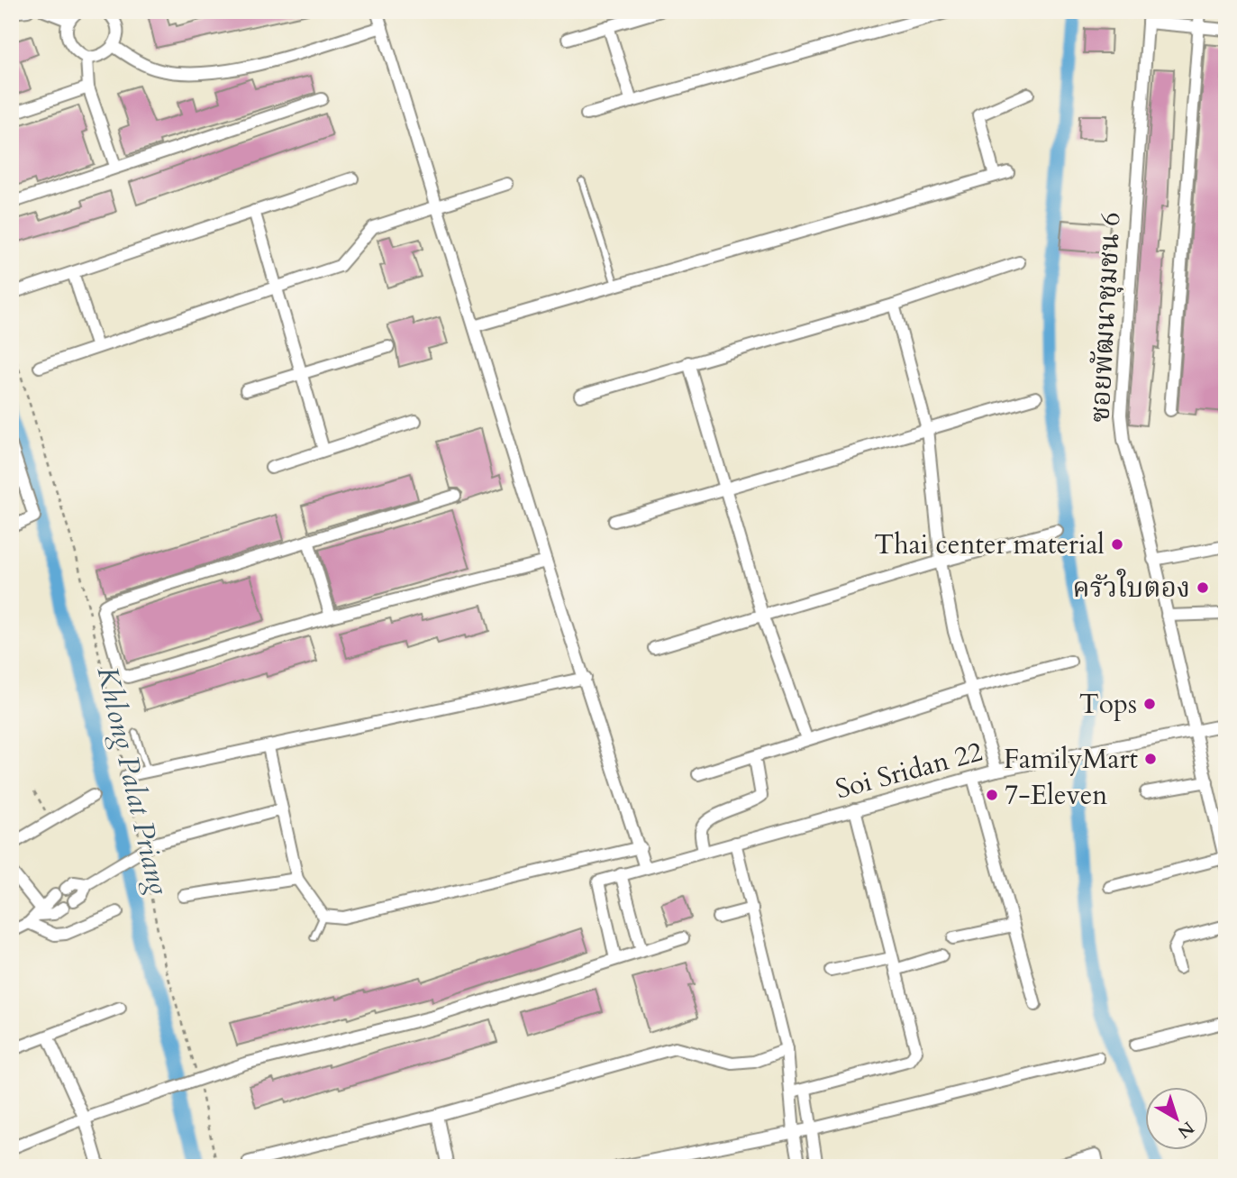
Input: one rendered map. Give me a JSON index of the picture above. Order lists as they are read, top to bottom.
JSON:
{
  "streets": {
    "street": ["ซอยพัฒนาชุมชน 6", "Soi Sridan 22"]
  },
  "crossings": [
    ["ซอยพัฒนาชุมชน 6", "Soi Sridan 22"]
  ],
  "water": ["Khlong Palat Priang"],
  "places": [
    "Thai center material",
    "ครัวใบตอง",
    "Tops",
    "FamilyMart",
    "7-Eleven"
  ],
  "north": "bottom right"
}
